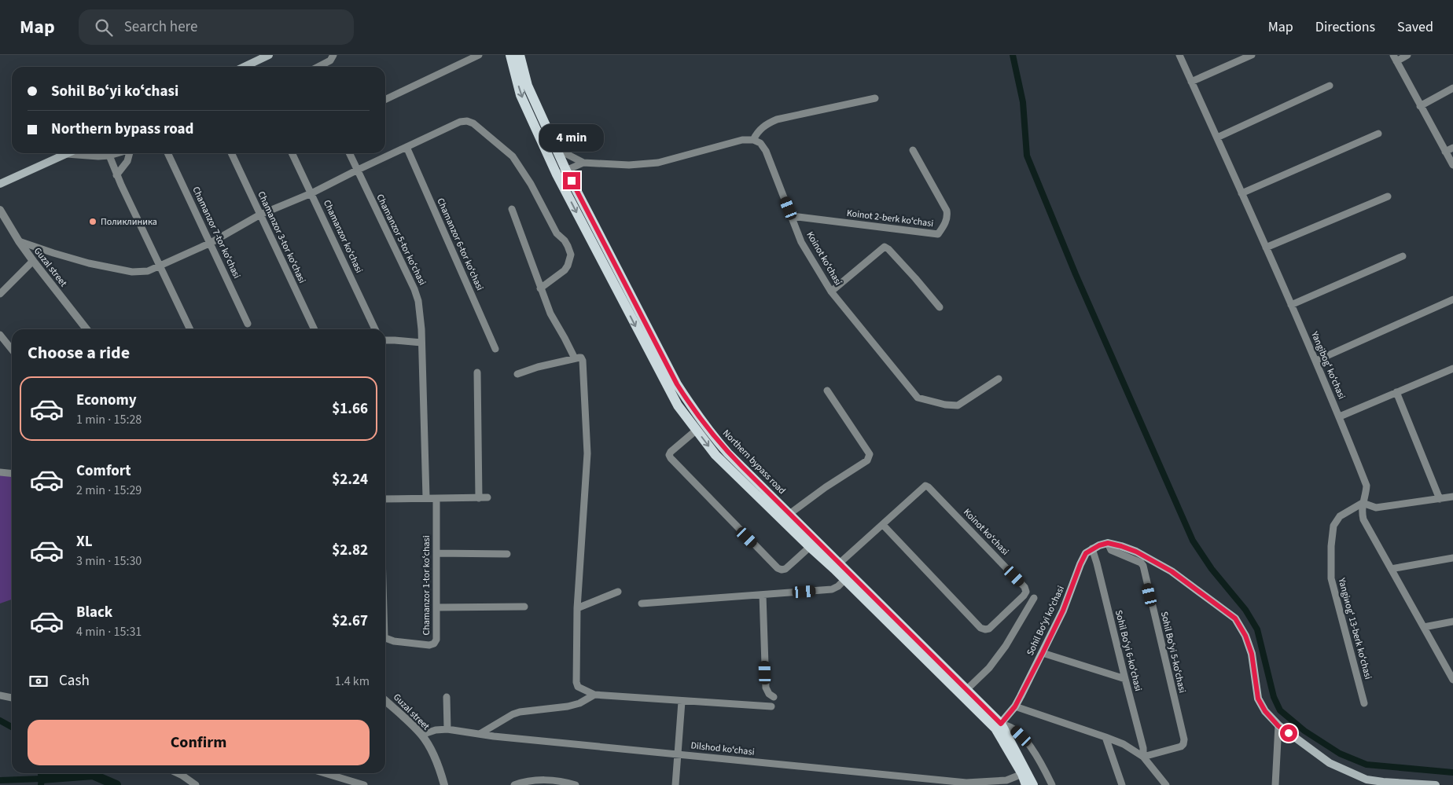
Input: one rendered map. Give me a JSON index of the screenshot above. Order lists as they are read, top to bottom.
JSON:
{
  "streets": {
    "main road": ["Northern bypass road", "Sohil Boʻyi koʻchasi"],
    "street": [
      "Koinot 2-berk koʻchasi",
      "Chamanzor 7-tor koʻchasi",
      "Chamanzor koʻchasi",
      "Chamanzor 3-tor koʻchasi",
      "Chamanzor 5-tor koʻchasi",
      "Chamanzor 6-tor koʻchasi",
      "Koinot koʻchasi",
      "Guzal street",
      "Yangibogʻ koʻchasi",
      "Chamanzor 1-tor koʻchasi",
      "Yangiиogʻ 13-berk koʻchasi",
      "Sohil Boʻyi 6-koʻchasi",
      "Sohil Boʻyi 5-koʻchasi",
      "Dilshod koʻchasi"
    ]
  },
  "crossings": [
    ["Koinot 2-berk koʻchasi", "Koinot koʻchasi"],
    ["Koinot koʻchasi", "Northern bypass road"],
    ["Guzal street", "Dilshod koʻchasi"],
    ["Yangibogʻ koʻchasi", "Yangiиogʻ 13-berk koʻchasi"],
    ["Northern bypass road", "Sohil Boʻyi koʻchasi"],
    ["Northern bypass road", "Dilshod koʻchasi"],
    ["Sohil Boʻyi koʻchasi", "Sohil Boʻyi 6-koʻchasi"],
    ["Sohil Boʻyi 6-koʻchasi", "Sohil Boʻyi 5-koʻchasi"]
  ],
  "places": ["Поликлиника"],
  "page": {
    "header": "Map",
    "search": "Search here",
    "nav": ["Map", "Directions", "Saved"],
    "banner": ["Sohil Boʻyi koʻchasi", "Northern bypass road"],
    "bubble": "4 min",
    "heading": "Choose a ride",
    "list": [
      {
        "name": "Economy",
        "note": "1 min · 15:28",
        "value": "$1.66"
      },
      {
        "name": "Comfort",
        "note": "2 min · 15:29",
        "value": "$2.24"
      },
      {
        "name": "XL",
        "note": "3 min · 15:30",
        "value": "$2.82"
      },
      {
        "name": "Black",
        "note": "4 min · 15:31",
        "value": "$2.67"
      }
    ],
    "pay": ["Cash", "1.4 km"],
    "buttons": "Confirm"
  }
}
